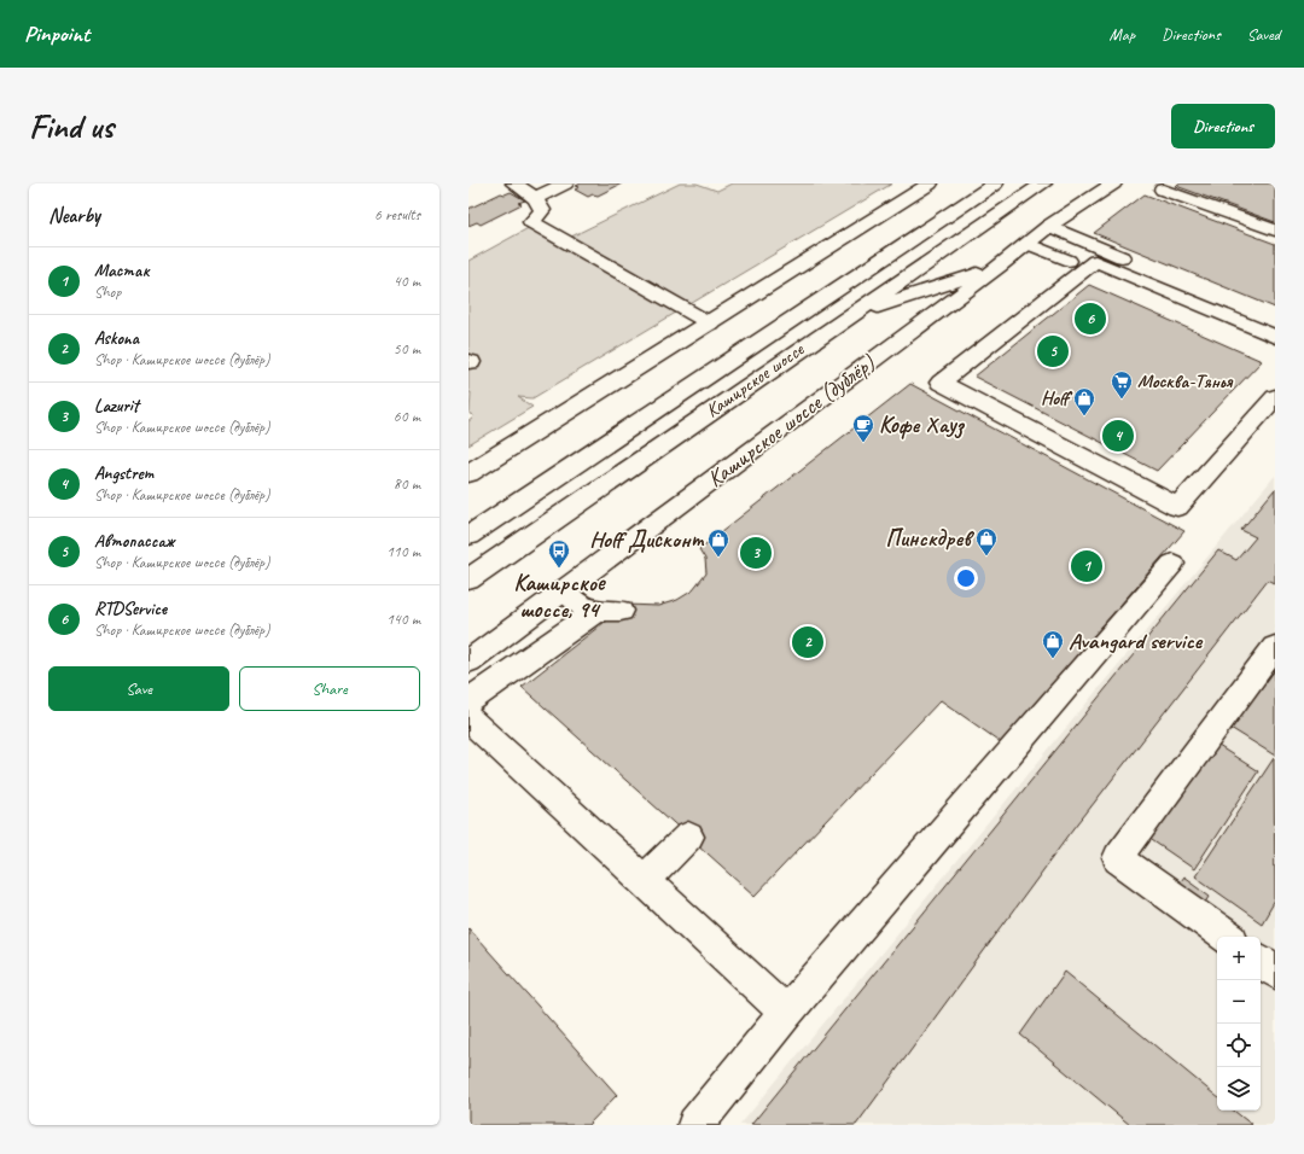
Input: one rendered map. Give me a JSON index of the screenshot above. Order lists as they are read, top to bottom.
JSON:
{
  "streets": {
    "main road": ["Каширское шоссе", "Каширское шоссе (дублёр)"]
  },
  "places": {
    "supermarket": ["Москва-Тянья"],
    "shop": [
      "Hoff",
      "Пинскдрев",
      "Hoff Дисконт",
      "Avangard service"
    ],
    "cafe": ["Кофе Хауз"],
    "bus stop": ["Каширское шоссе, 94"]
  },
  "page": {
    "header": "Pinpoint",
    "nav": ["Map", "Directions", "Saved"],
    "buttons": [
      "Directions",
      ["Save", "Share"]
    ],
    "title": "Find us",
    "heading": ["Nearby", "6 results"],
    "list": [
      {
        "mark": "1",
        "name": "Мастак",
        "note": "Shop",
        "value": "40 m"
      },
      {
        "mark": "2",
        "name": "Askona",
        "note": "Shop · Каширское шоссе (дублёр)",
        "value": "50 m"
      },
      {
        "mark": "3",
        "name": "Lazurit",
        "note": "Shop · Каширское шоссе (дублёр)",
        "value": "60 m"
      },
      {
        "mark": "4",
        "name": "Angstrem",
        "note": "Shop · Каширское шоссе (дублёр)",
        "value": "80 m"
      },
      {
        "mark": "5",
        "name": "Автопассаж",
        "note": "Shop · Каширское шоссе (дублёр)",
        "value": "110 m"
      },
      {
        "mark": "6",
        "name": "RTDService",
        "note": "Shop · Каширское шоссе (дублёр)",
        "value": "140 m"
      }
    ],
    "pins": [
      "6",
      "5",
      "4",
      "3",
      "1",
      "2"
    ],
    "map_buttons": ["+", "−"]
  }
}
